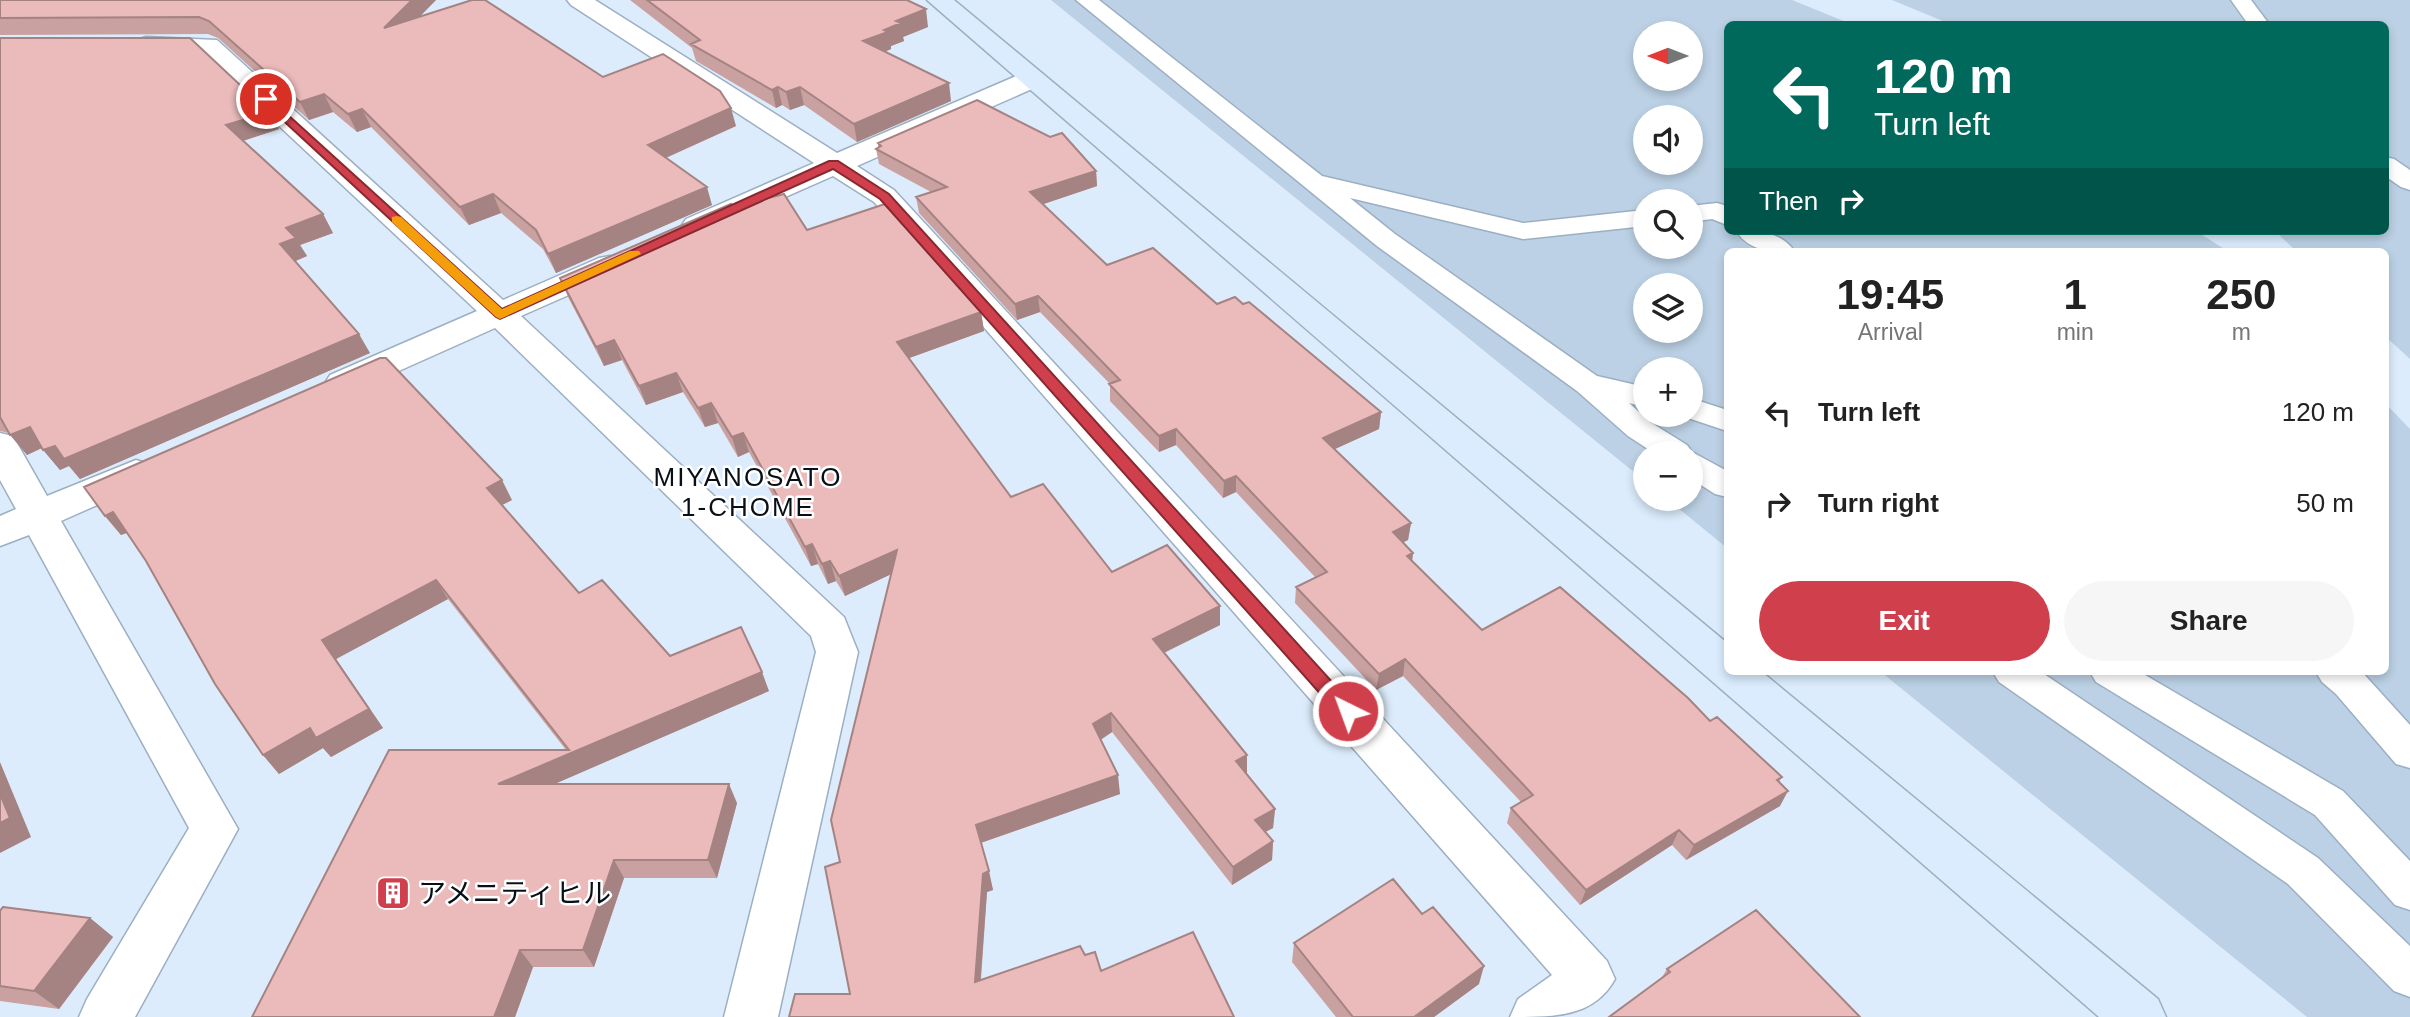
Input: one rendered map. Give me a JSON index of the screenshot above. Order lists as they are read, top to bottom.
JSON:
{
  "districts": ["MIYANOSATO 1-CHOME"],
  "places": {
    "building": ["アメニティヒル"]
  },
  "north": "left",
  "page": {
    "map_buttons": ["+", "−"],
    "turn": ["120 m", "Turn left"],
    "then": "Then",
    "eta": [
      "19:45",
      "Arrival",
      "1",
      "min",
      "250",
      "m"
    ],
    "list": [
      {
        "name": "Turn left",
        "value": "120 m"
      },
      {
        "name": "Turn right",
        "value": "50 m"
      }
    ],
    "buttons": ["Exit", "Share"]
  }
}
